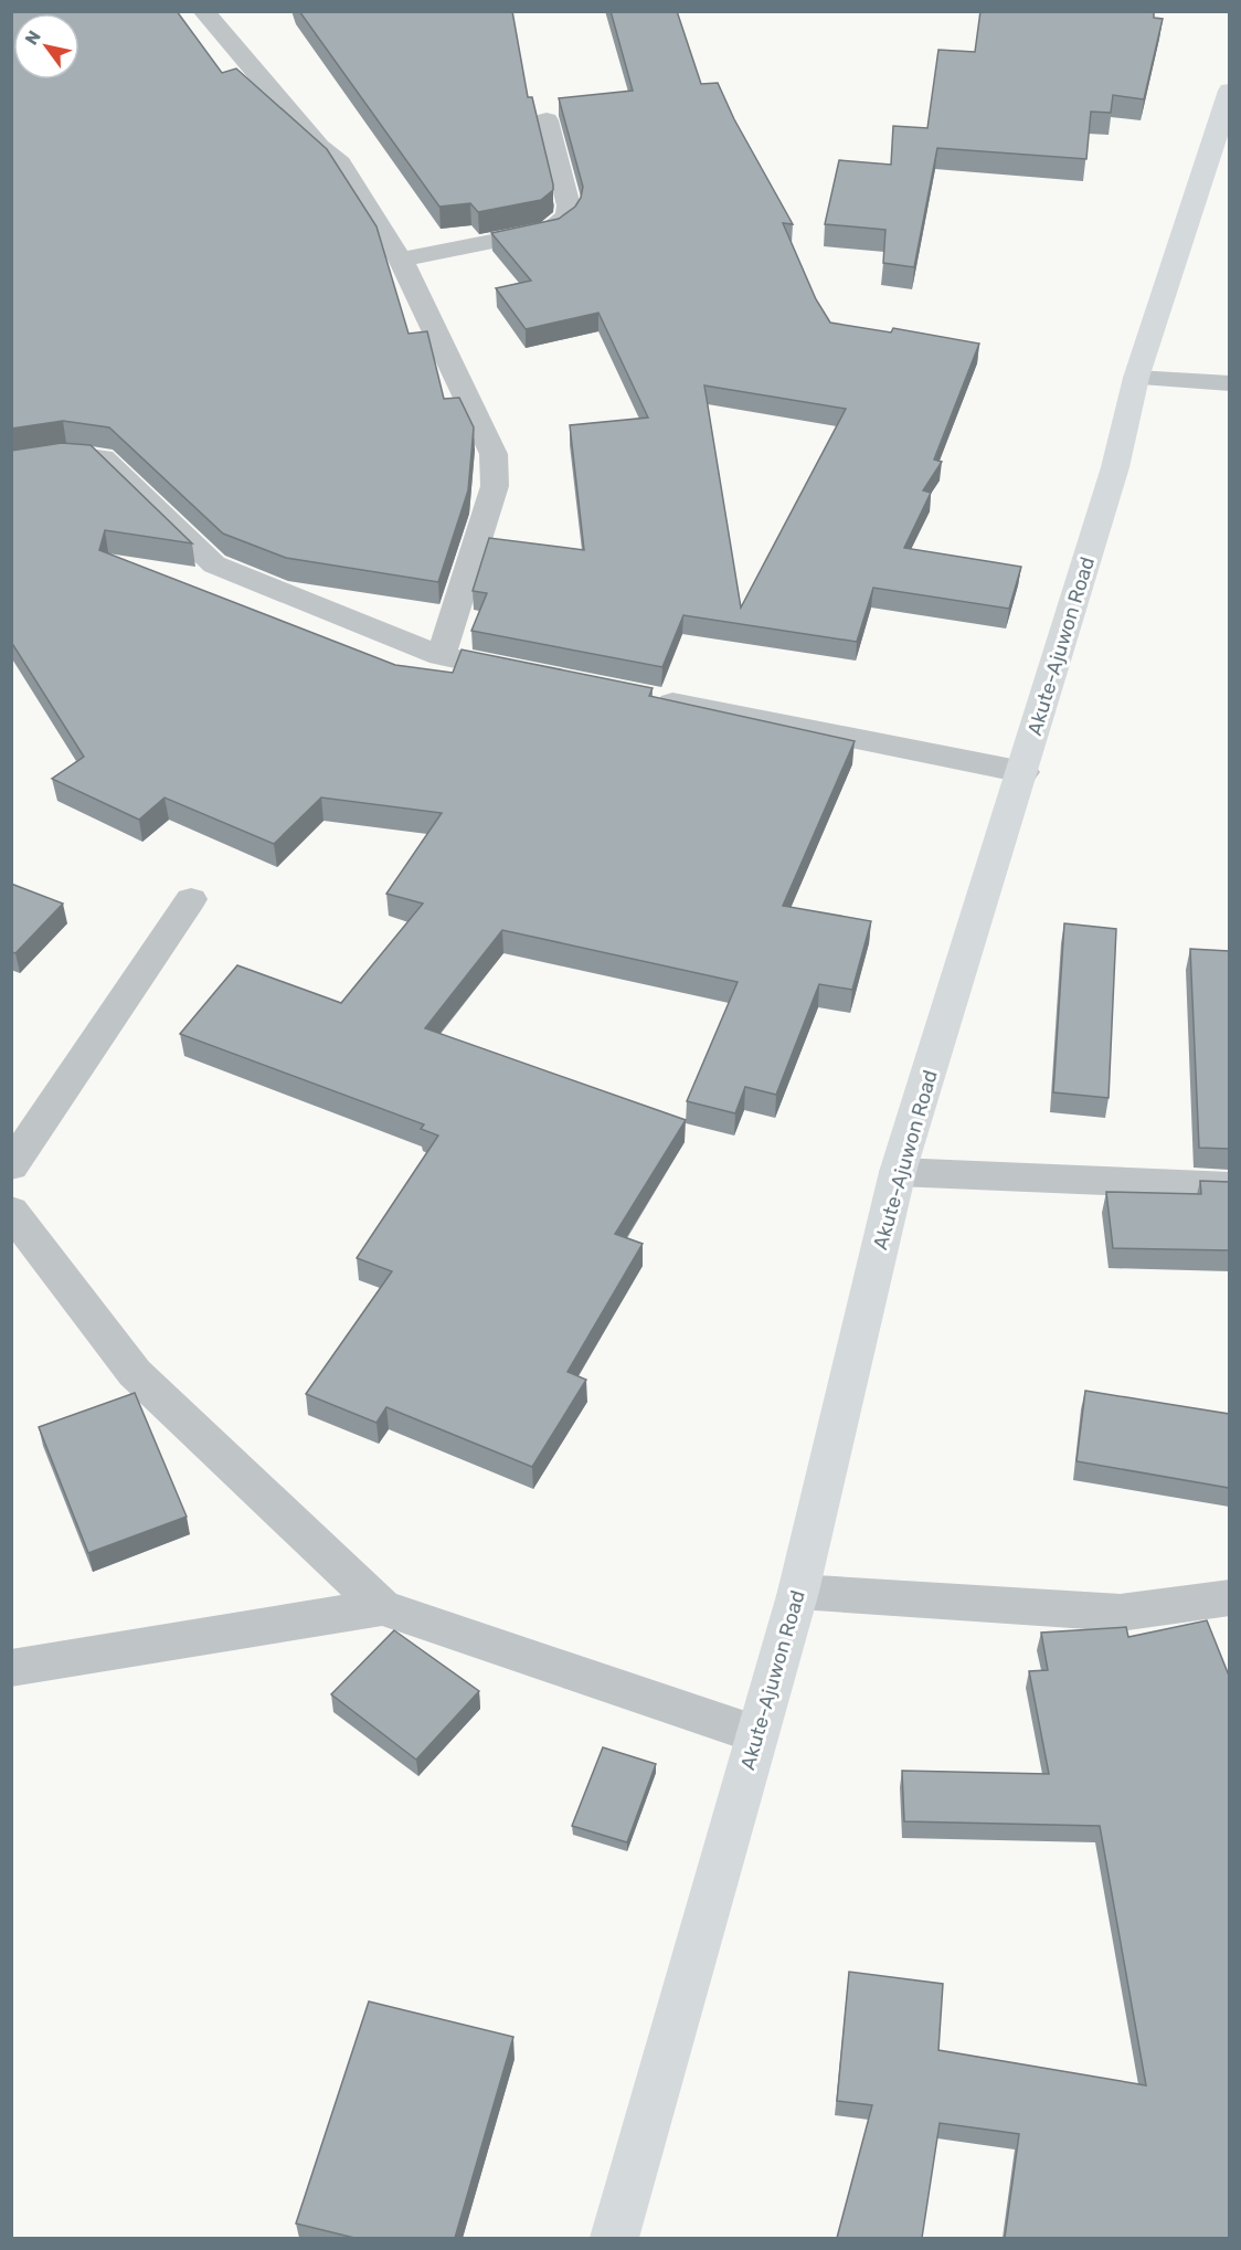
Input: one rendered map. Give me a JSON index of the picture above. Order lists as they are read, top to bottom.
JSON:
{
  "streets": {
    "main road": ["Akute-Ajuwon Road"]
  },
  "north": "top left"
}
